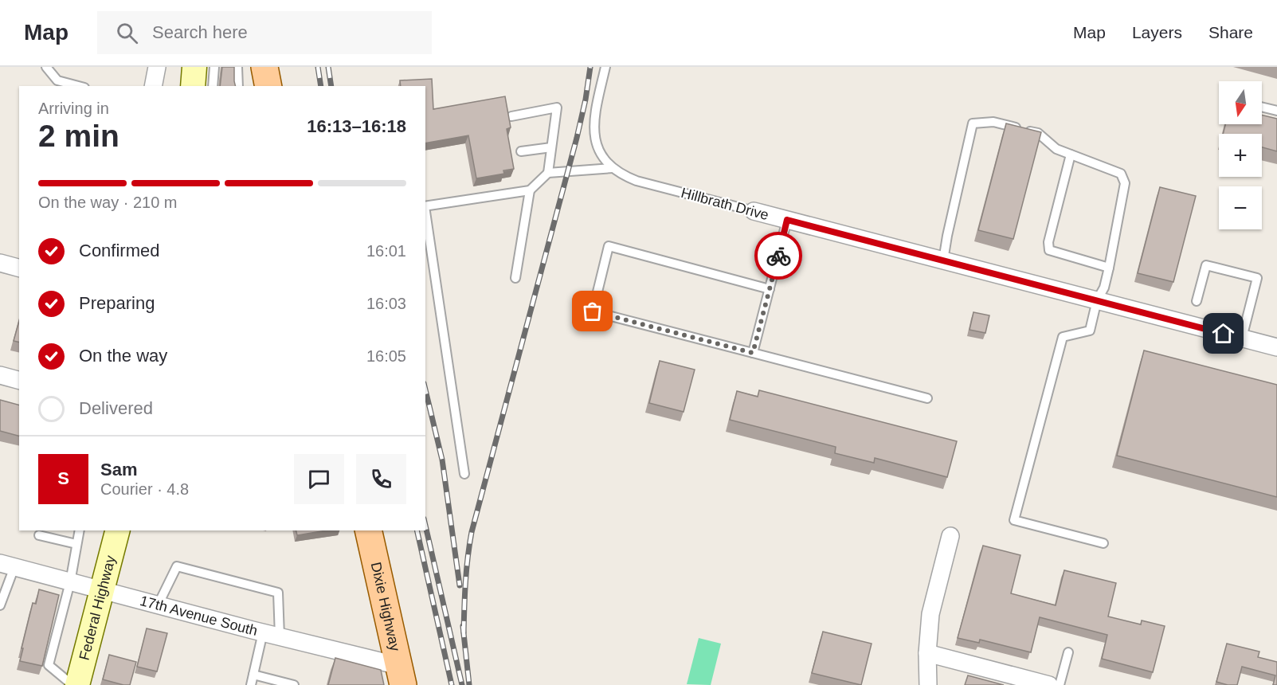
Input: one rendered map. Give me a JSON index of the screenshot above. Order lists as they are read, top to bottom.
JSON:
{
  "streets": {
    "main road": ["Federal Highway", "Dixie Highway"],
    "street": ["Hillbrath Drive", "17th Avenue South"]
  },
  "crossings": [
    ["Federal Highway", "17th Avenue South"],
    ["Dixie Highway", "17th Avenue South"]
  ],
  "north": "bottom",
  "page": {
    "header": "Map",
    "search": "Search here",
    "nav": ["Map", "Layers", "Share"],
    "map_buttons": ["+", "−"],
    "heading": ["2 min", "Arriving in", "16:13–16:18"],
    "panel": ["Sam", "Courier · 4.8"],
    "bar": "On the way · 210 m",
    "list": [
      ["Confirmed", "16:01"],
      ["Preparing", "16:03"],
      ["On the way", "16:05"],
      "Delivered"
    ],
    "round": "S"
  }
}
